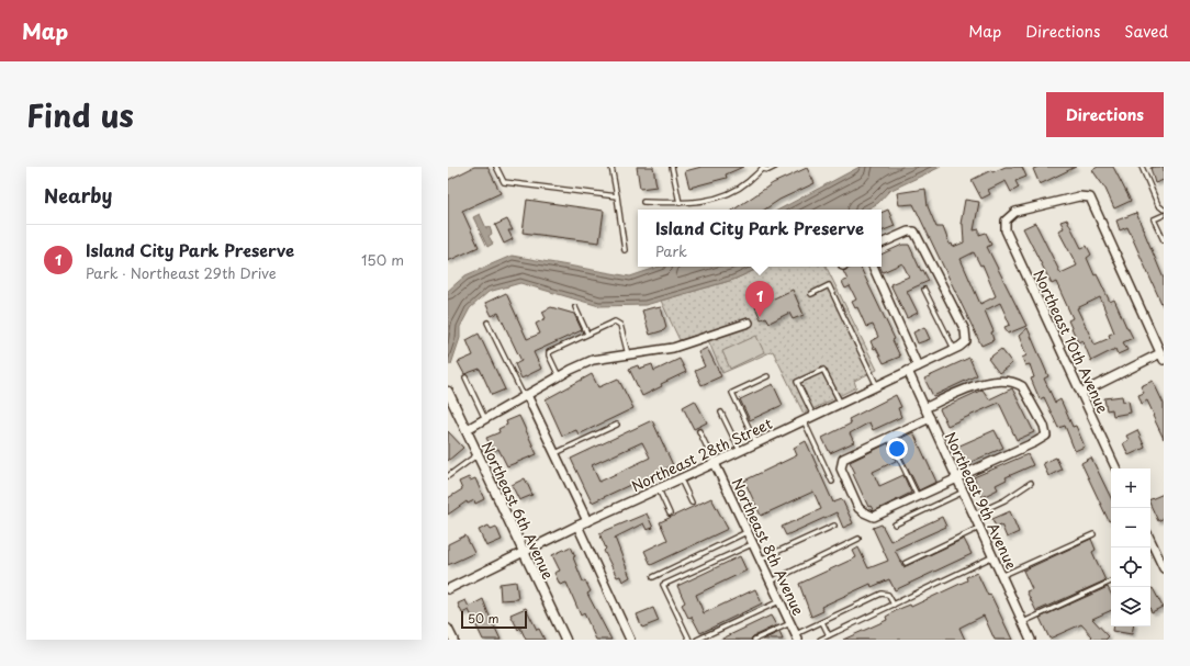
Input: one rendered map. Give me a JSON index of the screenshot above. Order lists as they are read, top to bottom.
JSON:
{
  "streets": {
    "street": [
      "Northeast 10th Avenue",
      "Northeast 28th Street",
      "Northeast 9th Avenue",
      "Northeast 6th Avenue",
      "Northeast 8th Avenue"
    ]
  },
  "crossings": [
    ["Northeast 28th Street", "Northeast 9th Avenue"],
    ["Northeast 28th Street", "Northeast 6th Avenue"],
    ["Northeast 28th Street", "Northeast 8th Avenue"]
  ],
  "scale_bar": "50 m",
  "page": {
    "header": "Map",
    "nav": ["Map", "Directions", "Saved"],
    "title": "Find us",
    "buttons": "Directions",
    "heading": "Nearby",
    "popup": ["Island City Park Preserve", "Park"],
    "list": [
      {
        "mark": "1",
        "name": "Island City Park Preserve",
        "note": "Park · Northeast 29th Drive",
        "value": "150 m"
      }
    ],
    "pins": "1",
    "map_buttons": ["+", "−"],
    "scale": "50 m"
  }
}
